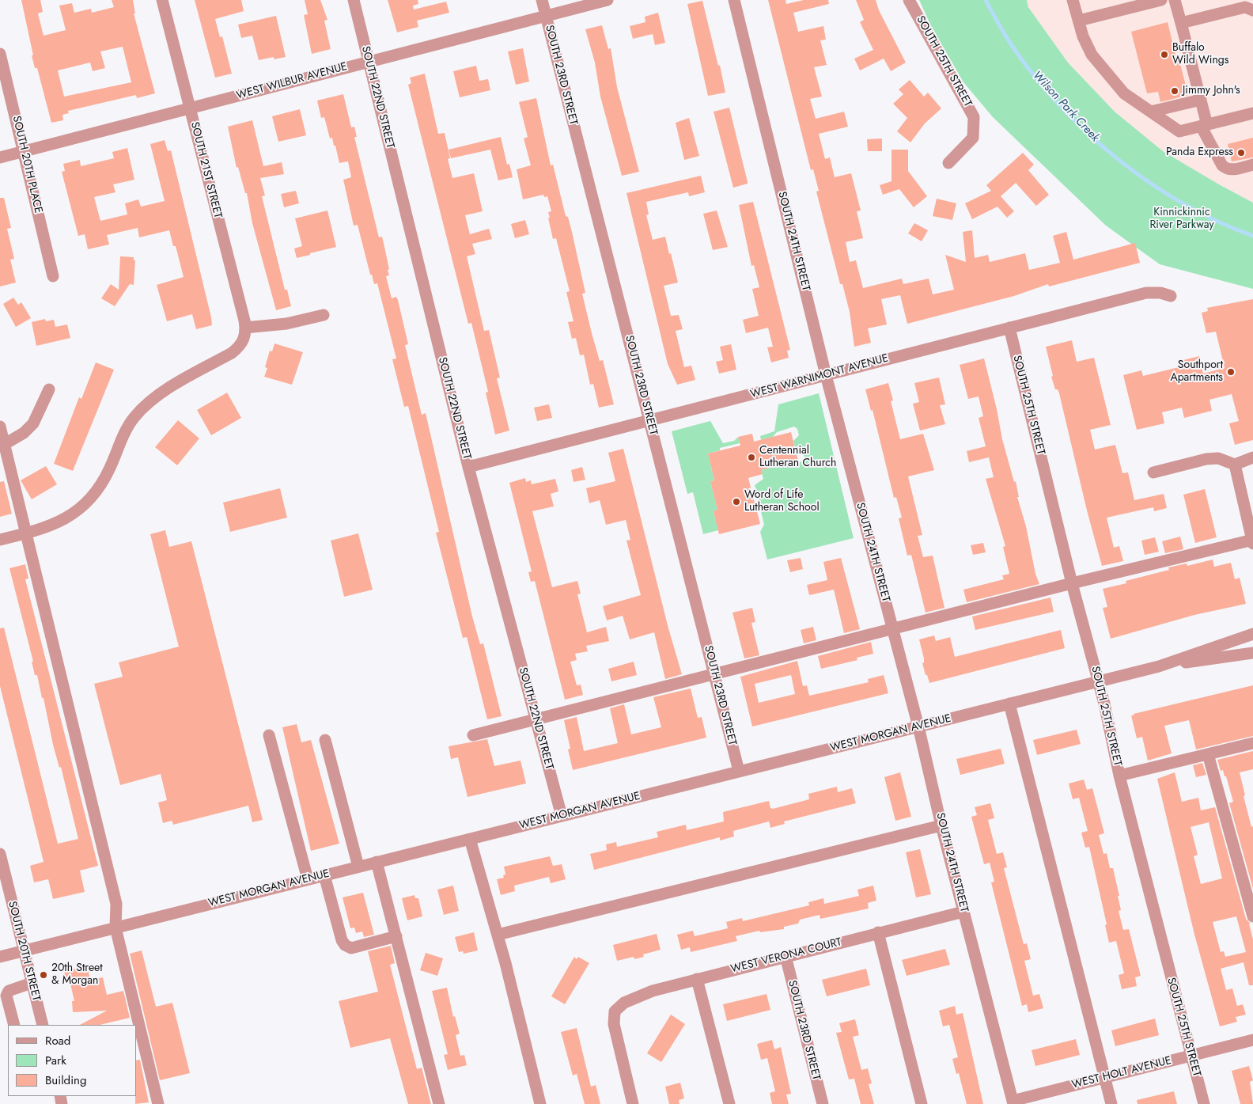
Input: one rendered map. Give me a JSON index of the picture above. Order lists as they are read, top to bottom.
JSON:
{
  "streets": {
    "street": [
      "SOUTH 25TH STREET",
      "SOUTH 23RD STREET",
      "WEST WILBUR AVENUE",
      "SOUTH 22ND STREET",
      "SOUTH 20TH PLACE",
      "SOUTH 21ST STREET",
      "SOUTH 24TH STREET",
      "WEST WARNIMONT AVENUE",
      "WEST MORGAN AVENUE",
      "SOUTH 20TH STREET",
      "WEST VERONA COURT",
      "WEST HOLT AVENUE"
    ]
  },
  "crossings": [
    ["SOUTH 25TH STREET", "WEST WARNIMONT AVENUE"],
    ["SOUTH 25TH STREET", "WEST MORGAN AVENUE"],
    ["SOUTH 25TH STREET", "WEST HOLT AVENUE"],
    ["SOUTH 23RD STREET", "WEST WILBUR AVENUE"],
    ["SOUTH 23RD STREET", "WEST WARNIMONT AVENUE"],
    ["SOUTH 23RD STREET", "WEST MORGAN AVENUE"],
    ["SOUTH 23RD STREET", "WEST VERONA COURT"],
    ["WEST WILBUR AVENUE", "SOUTH 22ND STREET"],
    ["WEST WILBUR AVENUE", "SOUTH 20TH PLACE"],
    ["WEST WILBUR AVENUE", "SOUTH 21ST STREET"],
    ["SOUTH 22ND STREET", "WEST WARNIMONT AVENUE"],
    ["SOUTH 22ND STREET", "WEST MORGAN AVENUE"],
    ["SOUTH 24TH STREET", "WEST WARNIMONT AVENUE"],
    ["SOUTH 24TH STREET", "WEST MORGAN AVENUE"],
    ["SOUTH 24TH STREET", "WEST VERONA COURT"],
    ["SOUTH 24TH STREET", "WEST HOLT AVENUE"],
    ["WEST MORGAN AVENUE", "SOUTH 20TH STREET"]
  ],
  "water": ["Wilson Park Creek"],
  "parks": ["Kinnickinnic River Parkway"],
  "places": [
    "Buffalo Wild Wings",
    "Jimmy John's",
    "Panda Express",
    "Southport Apartments",
    "Centennial Lutheran Church",
    "Word of Life Lutheran School",
    "20th Street & Morgan"
  ],
  "legend": ["Road", "Park", "Building"]
}
